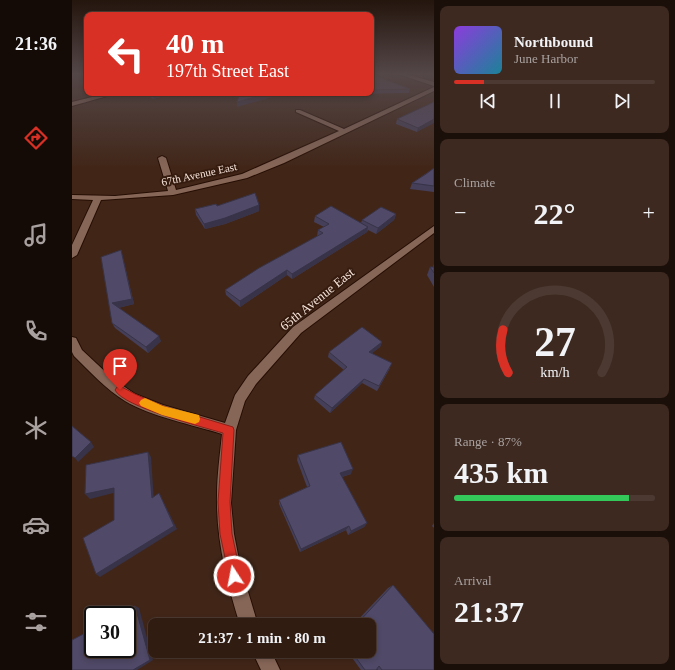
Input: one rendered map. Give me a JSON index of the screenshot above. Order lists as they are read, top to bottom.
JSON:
{
  "streets": {
    "street": ["67th Avenue East", "65th Avenue East"]
  },
  "page": {
    "tabs": "21:36",
    "turn": ["40 m", "197th Street East"],
    "song": ["Northbound", "June Harbor"],
    "tile": [
      "Climate",
      ["Range · 87%", "435 km"],
      ["Arrival", "21:37"]
    ],
    "heat": ["−", "22°", "+"],
    "limit": "30",
    "trip": "21:37 · 1 min · 80 m",
    "gauge": ["27", "km/h"]
  }
}
